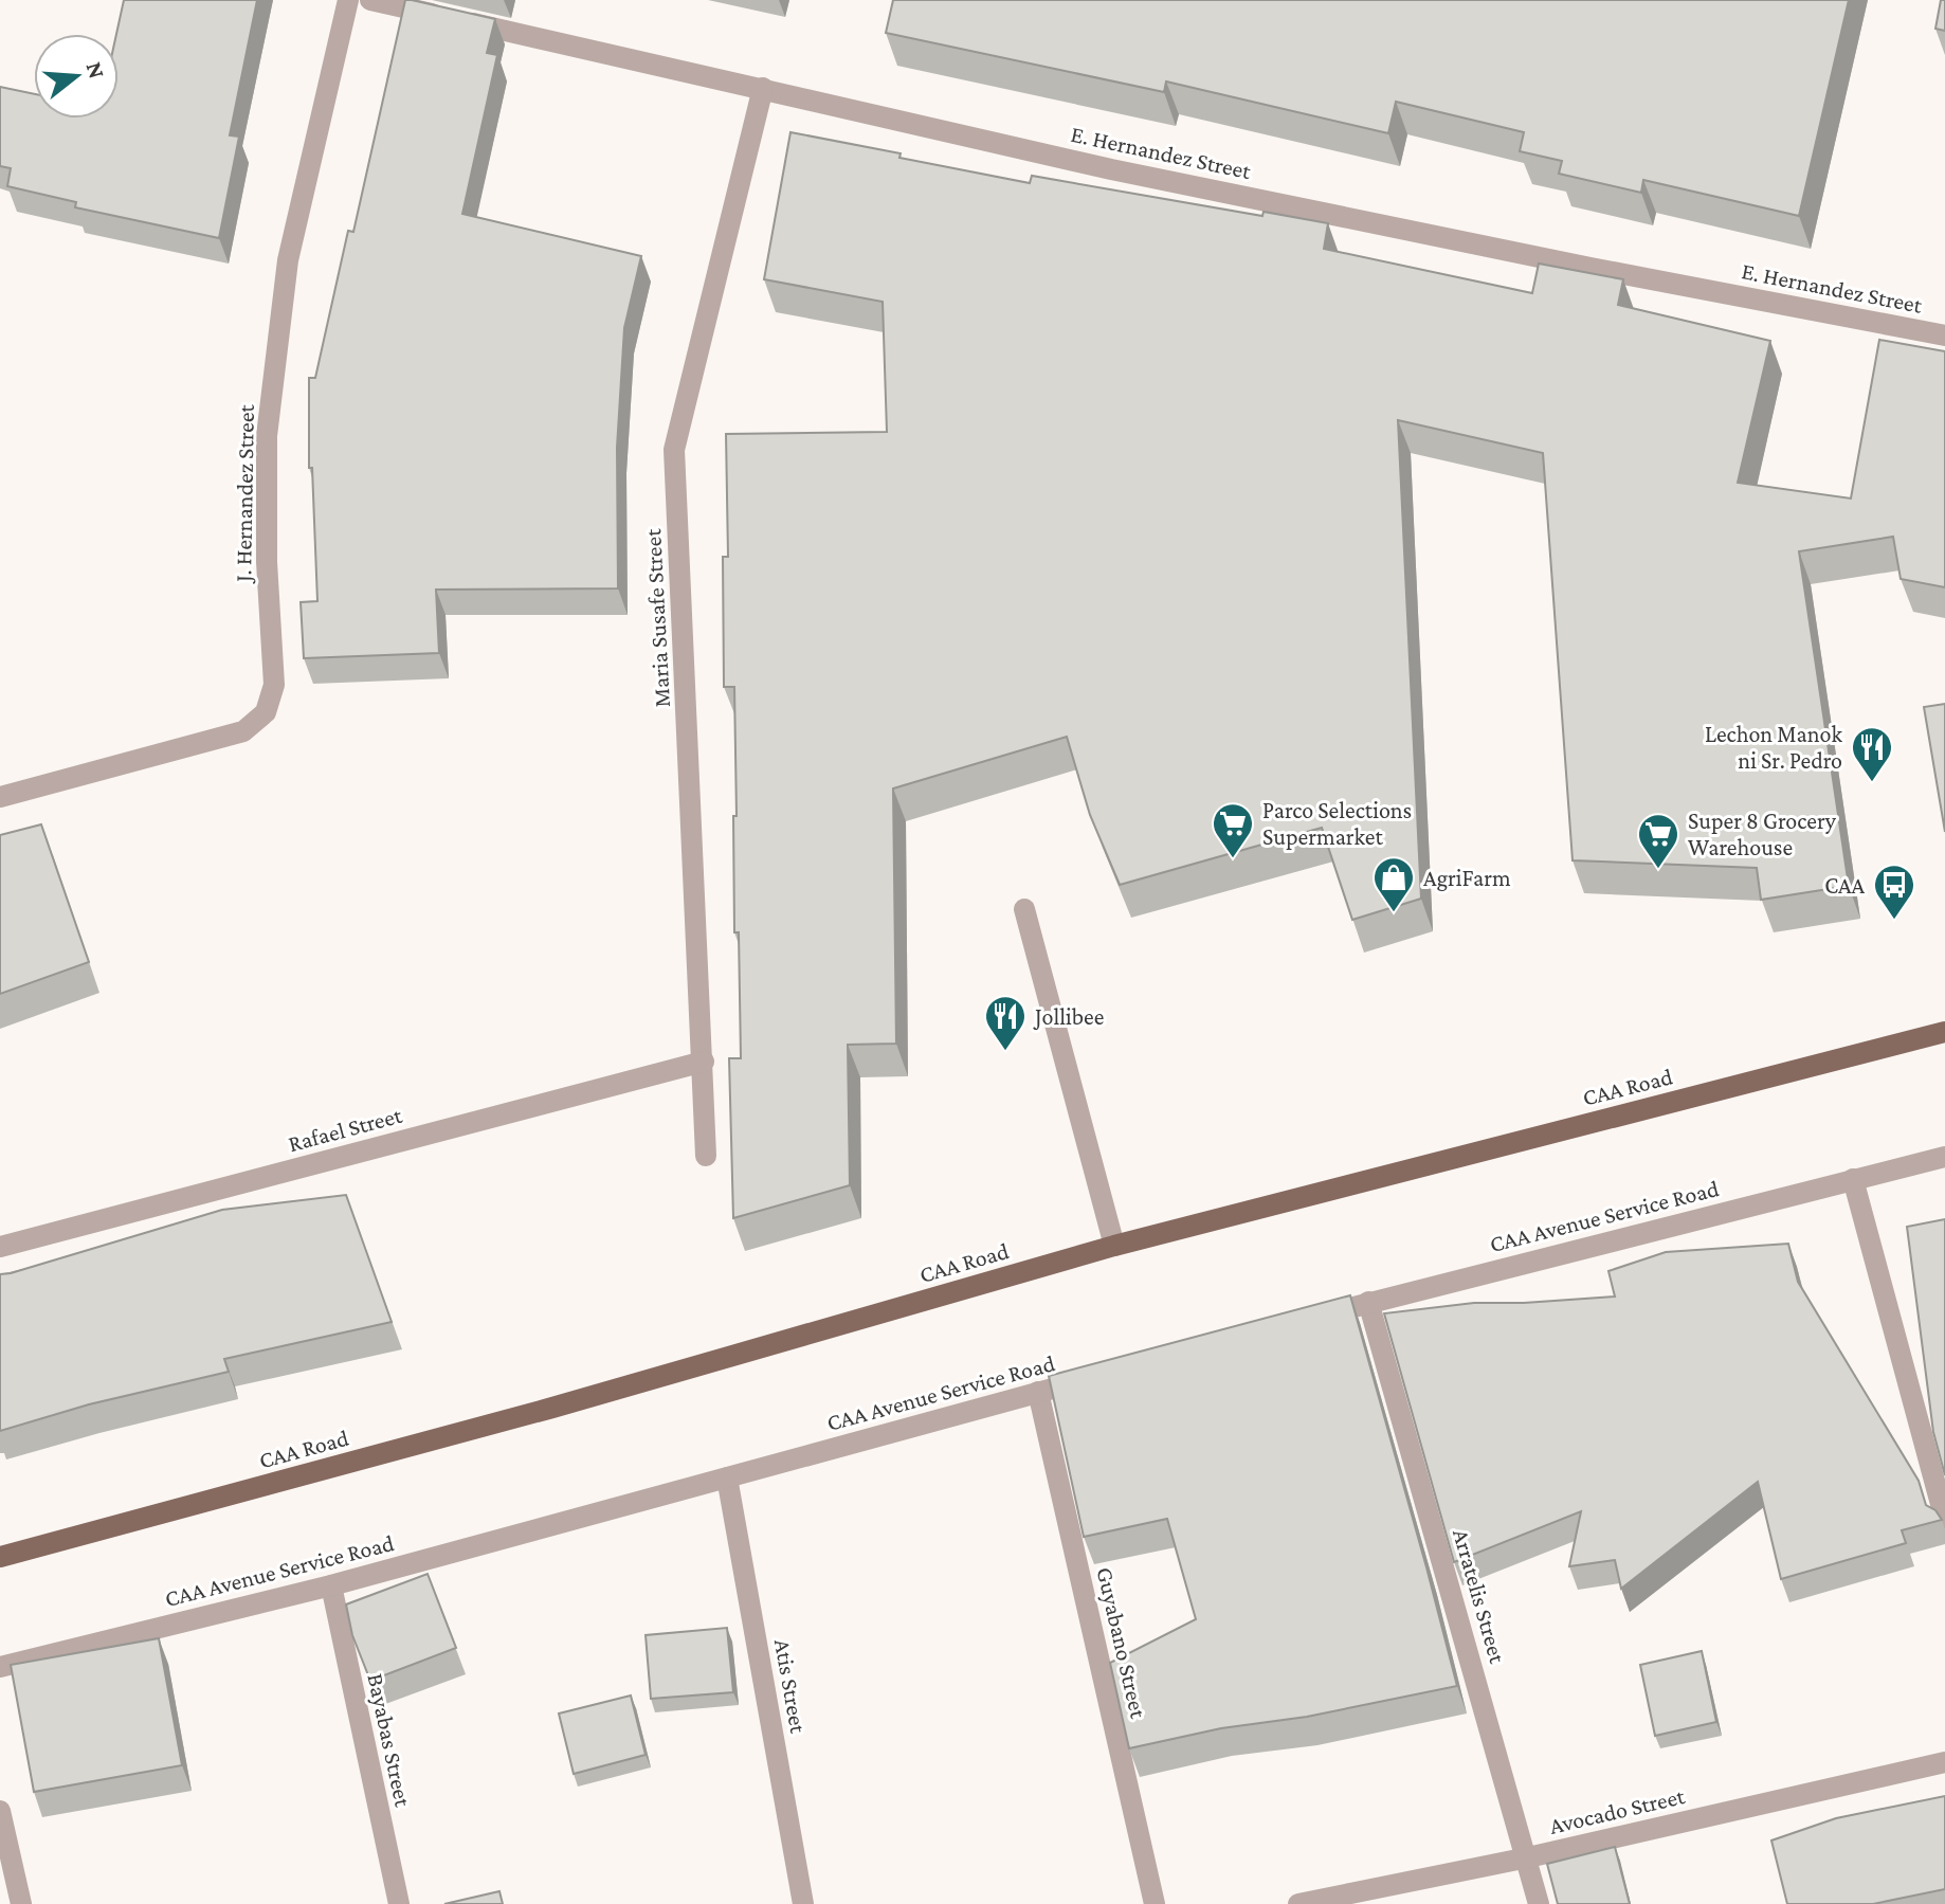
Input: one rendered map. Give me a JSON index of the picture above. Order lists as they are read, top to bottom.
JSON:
{
  "streets": {
    "main road": ["CAA Road"],
    "street": [
      "E. Hernandez Street",
      "J. Hernandez Street",
      "Maria Susafe Street",
      "Rafael Street",
      "CAA Avenue Service Road",
      "Arratelis Street",
      "Guyabano Street",
      "Atis Street",
      "Bayabas Street",
      "Avocado Street"
    ]
  },
  "crossings": [
    ["E. Hernandez Street", "Maria Susafe Street"],
    ["Maria Susafe Street", "Rafael Street"],
    ["CAA Avenue Service Road", "Arratelis Street"],
    ["CAA Avenue Service Road", "Guyabano Street"],
    ["CAA Avenue Service Road", "Atis Street"],
    ["CAA Avenue Service Road", "Bayabas Street"],
    ["Arratelis Street", "Avocado Street"]
  ],
  "places": {
    "restaurant": ["Lechon Manok ni Sr. Pedro", "Jollibee"],
    "supermarket": ["Parco Selections Supermarket", "Super 8 Grocery Warehouse"],
    "shop": ["AgriFarm"],
    "bus stop": ["CAA"]
  },
  "north": "right"
}
